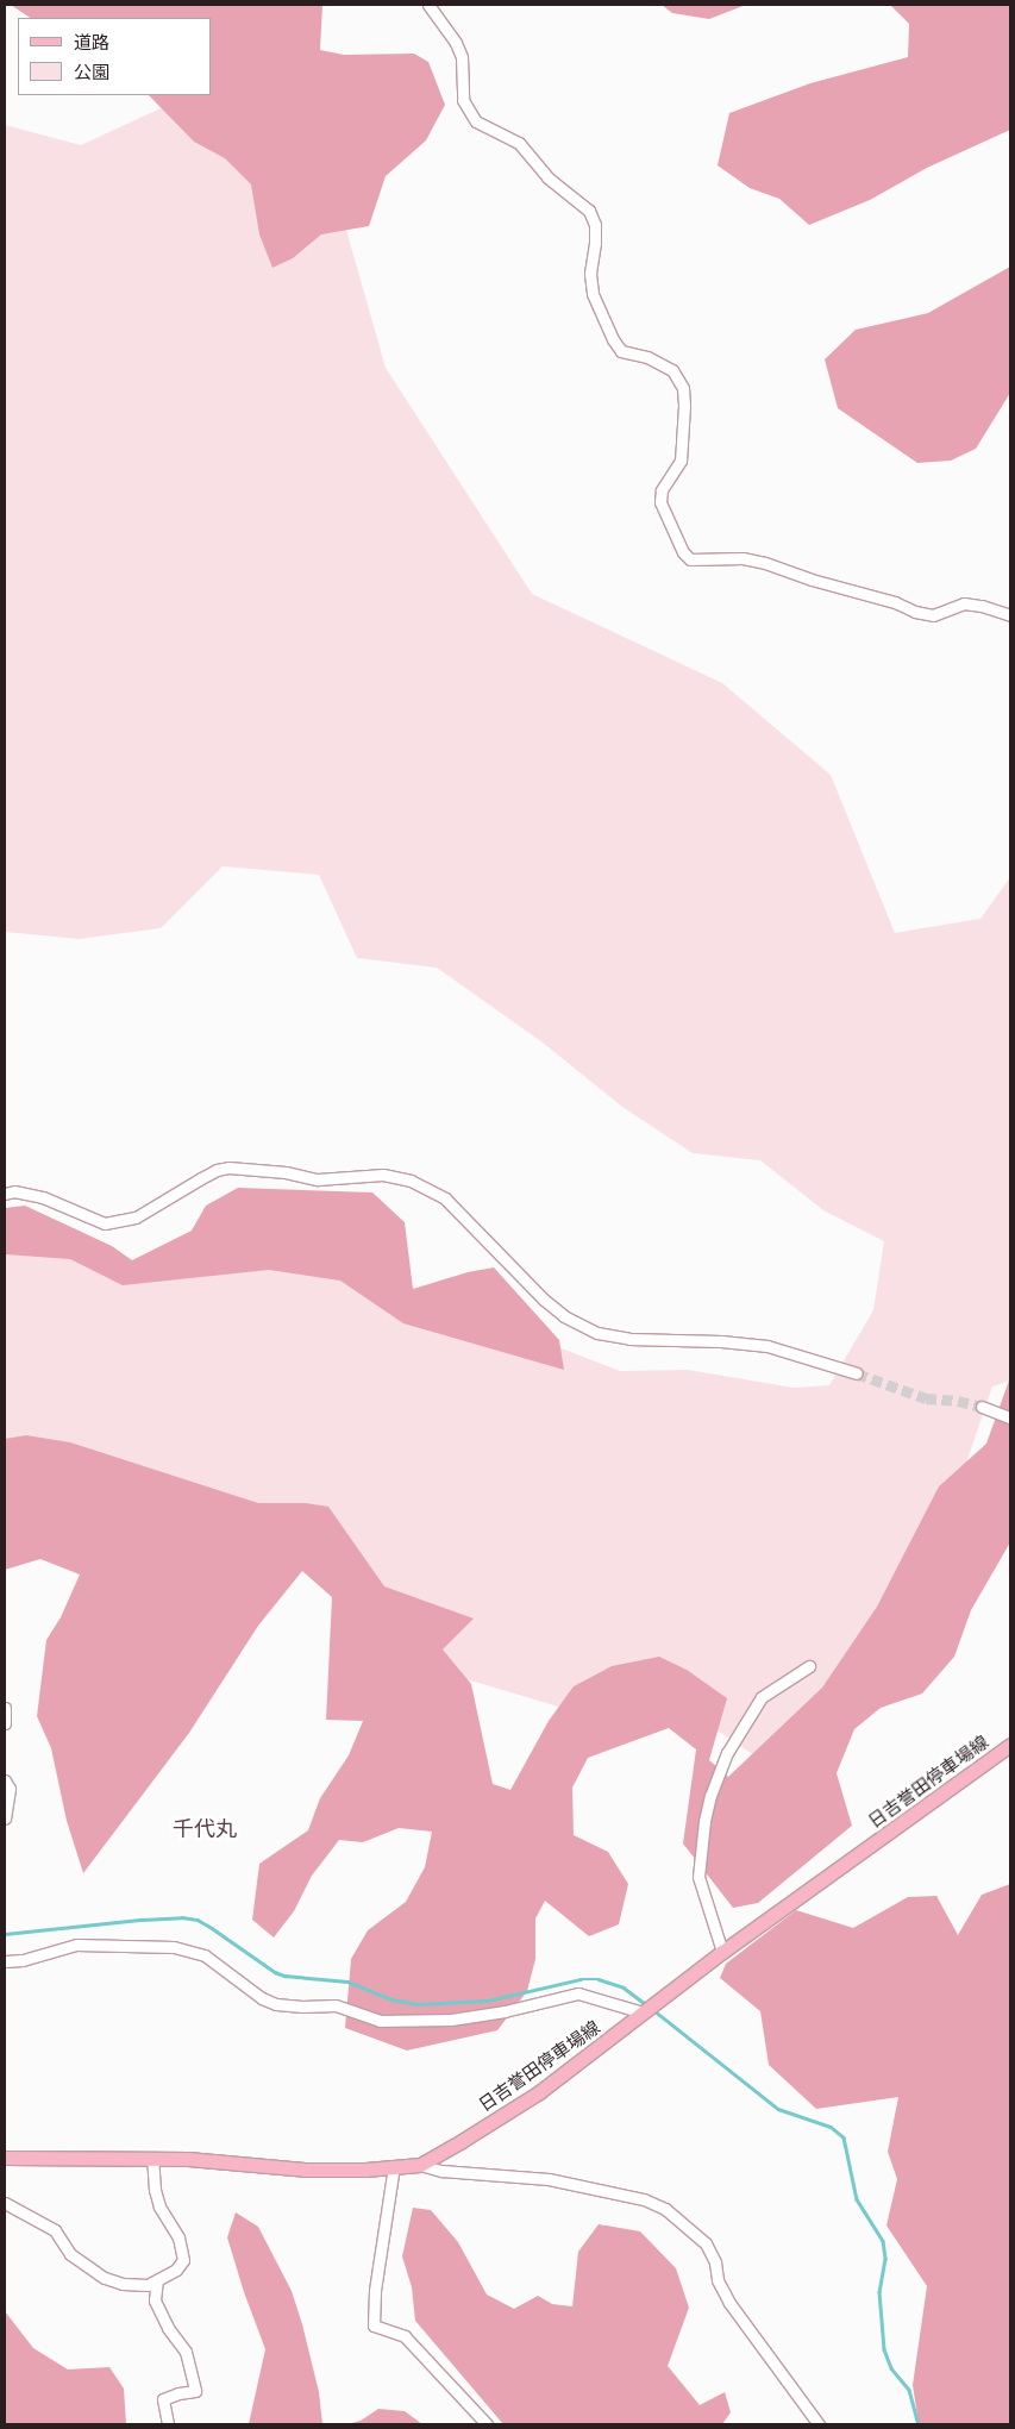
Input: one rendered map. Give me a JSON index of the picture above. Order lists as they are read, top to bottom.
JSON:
{
  "streets": {
    "main road": ["日吉誉田停車場線"]
  },
  "districts": ["千代丸"],
  "legend": ["道路", "公園"]
}
